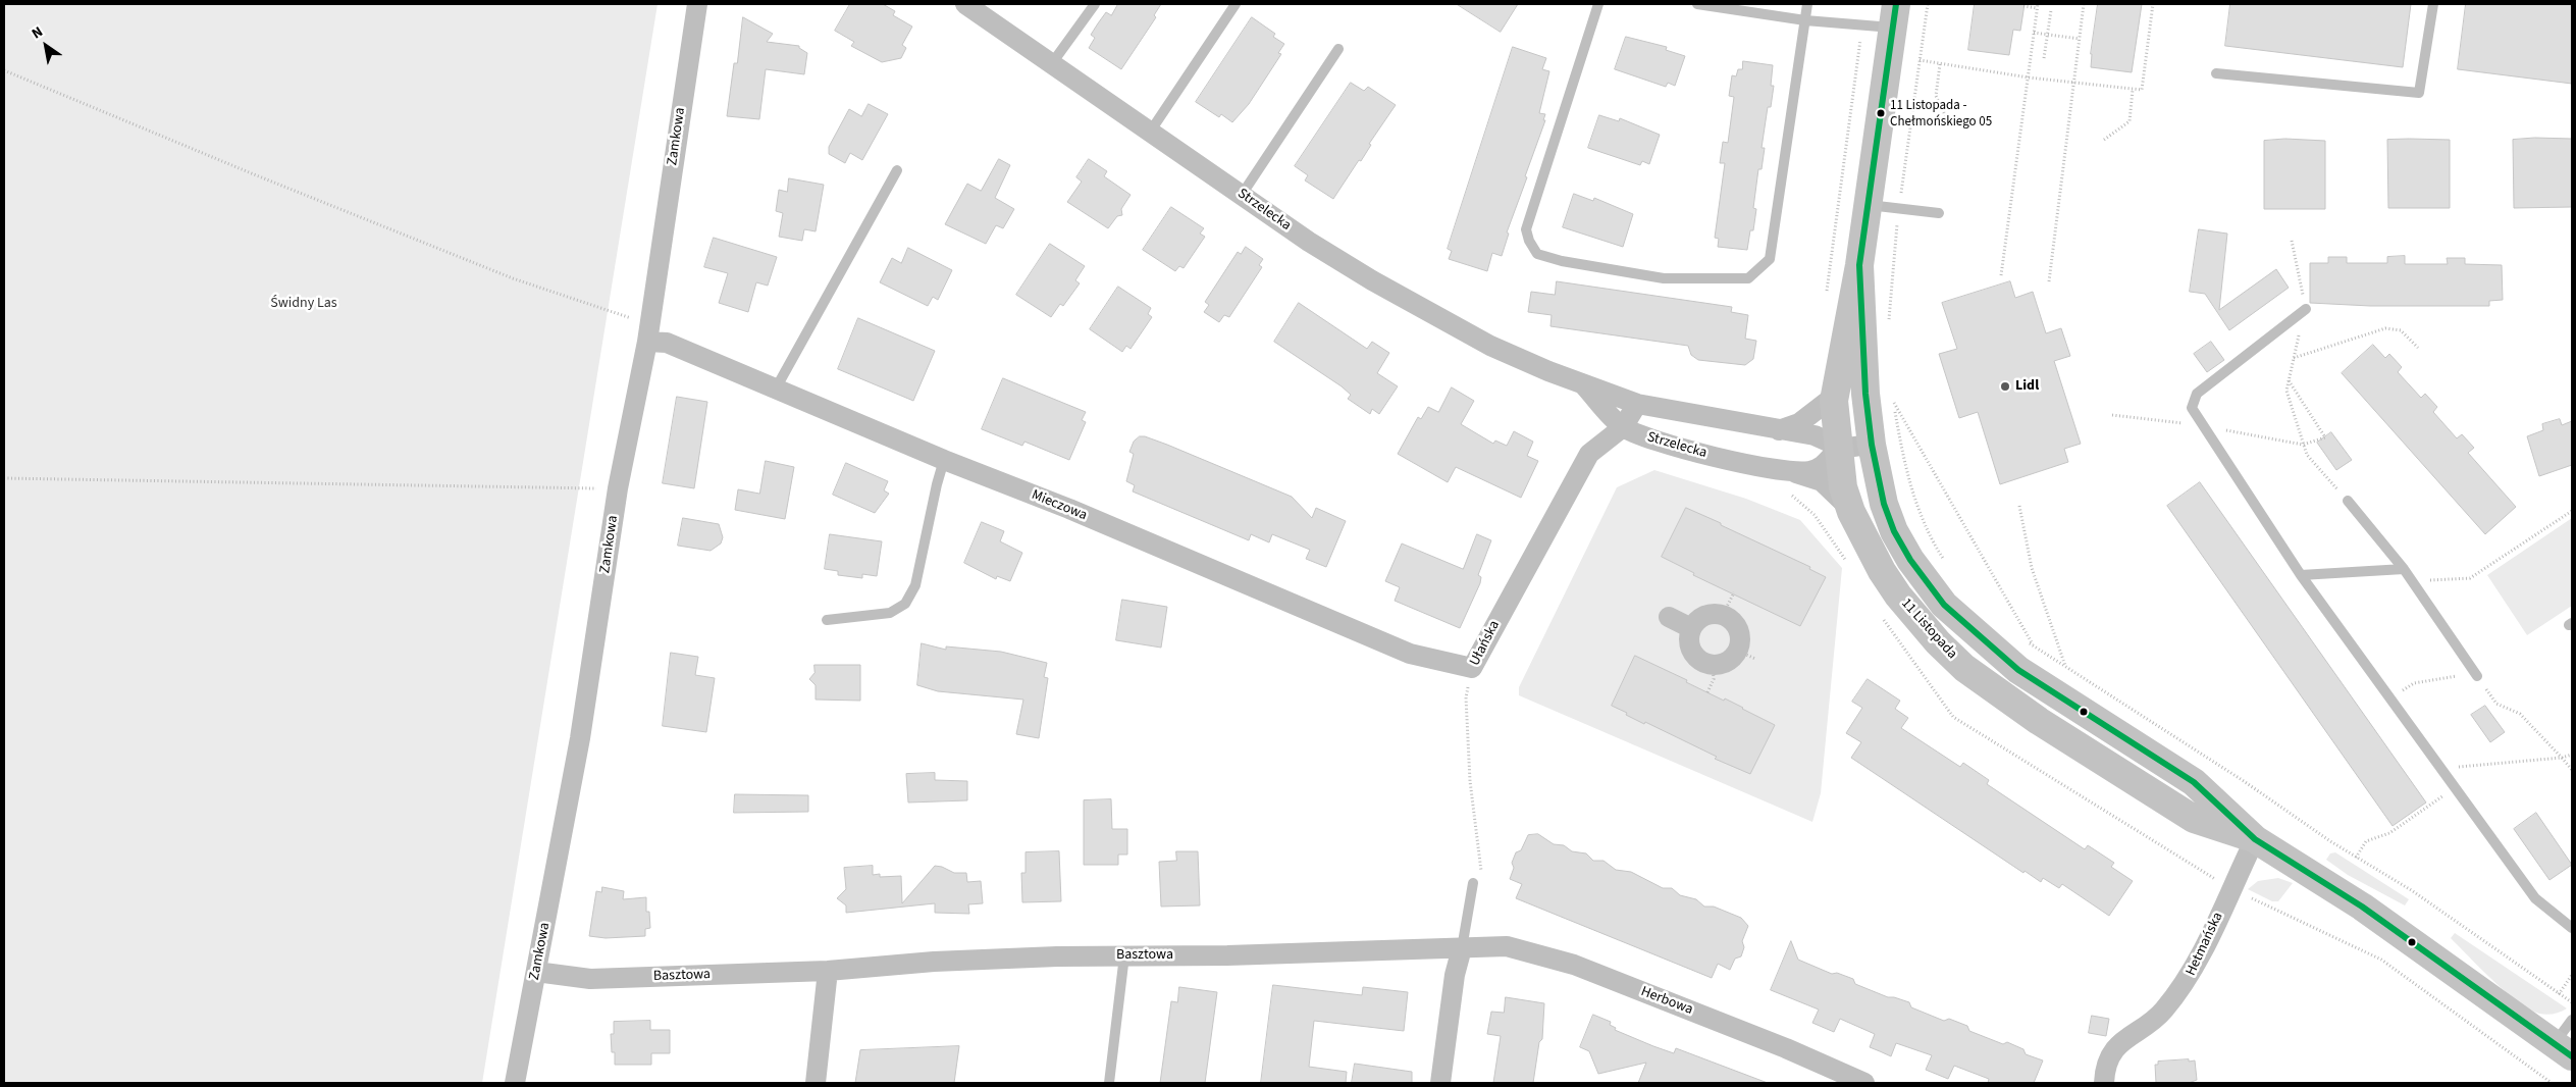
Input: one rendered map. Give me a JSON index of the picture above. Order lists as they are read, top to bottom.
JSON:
{
  "streets": {
    "street": [
      "Zamkowa",
      "Strzelecka",
      "Mieczowa",
      "11 Listopada",
      "Ułańska",
      "Hetmańska",
      "Basztowa",
      "Herbowa"
    ]
  },
  "crossings": [
    ["Zamkowa", "Mieczowa"],
    ["Zamkowa", "Basztowa"],
    ["Strzelecka", "11 Listopada"],
    ["Strzelecka", "Ułańska"],
    ["Mieczowa", "Ułańska"],
    ["11 Listopada", "Hetmańska"],
    ["Basztowa", "Herbowa"]
  ],
  "parks": ["Świdny Las"],
  "places": ["11 Listopada - Chełmońskiego 05", "Lidl"],
  "north": "top left"
}
